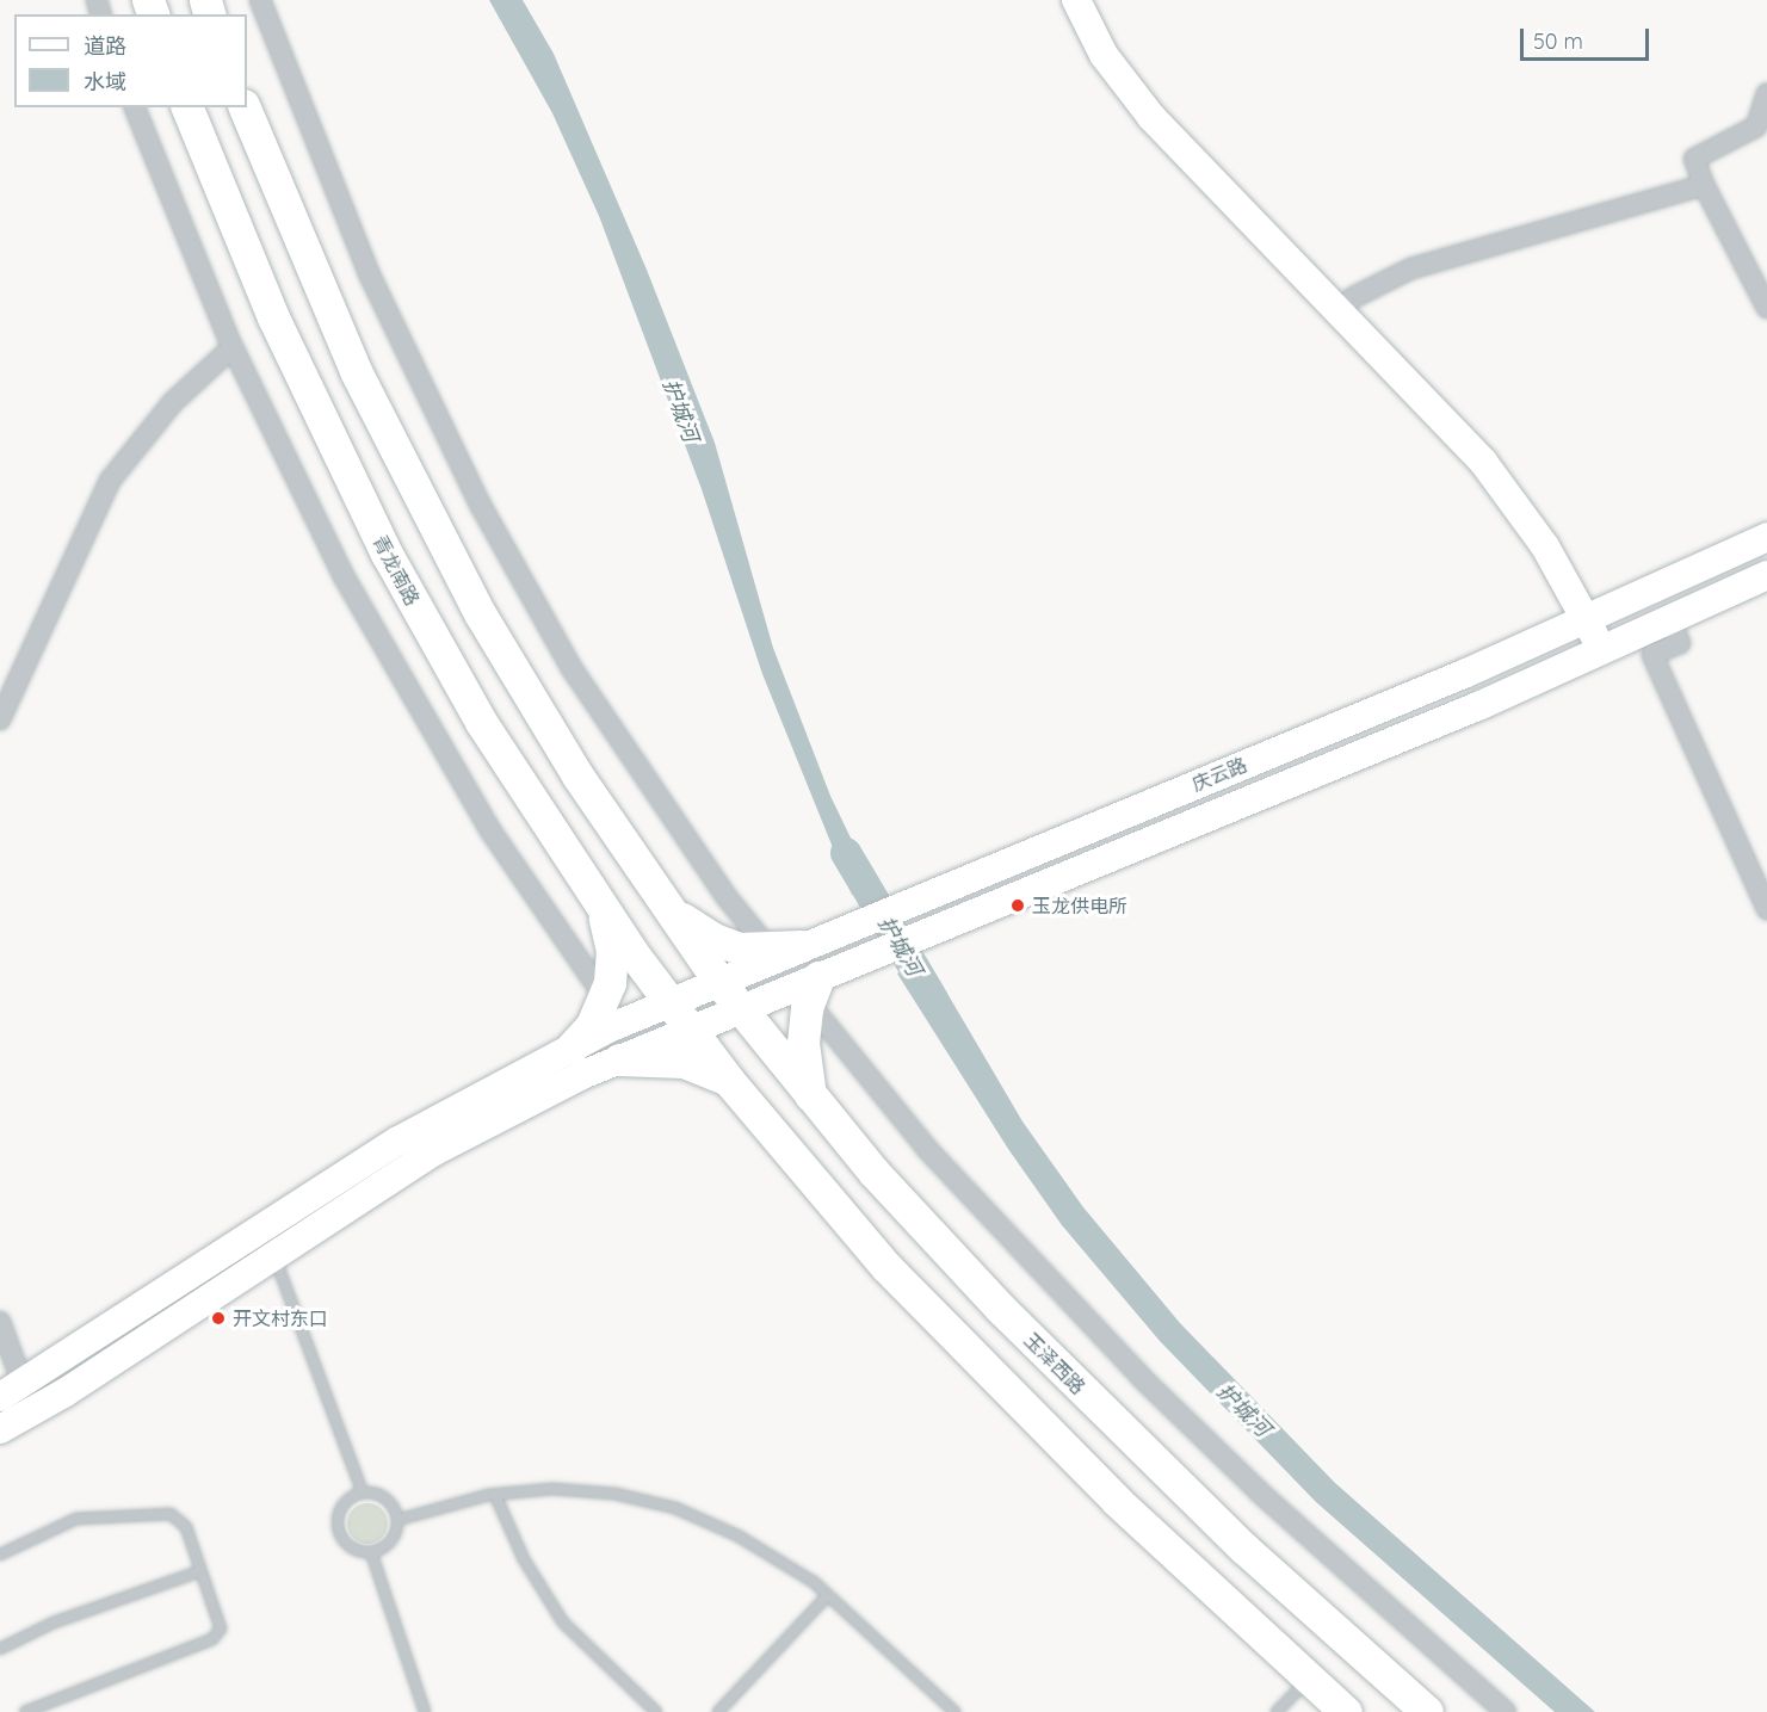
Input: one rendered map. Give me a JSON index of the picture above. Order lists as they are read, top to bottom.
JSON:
{
  "streets": {
    "main road": ["青龙南路", "玉泽西路"],
    "street": ["庆云路"]
  },
  "crossings": [
    ["青龙南路", "庆云路"],
    ["庆云路", "玉泽西路"]
  ],
  "water": ["护城河"],
  "places": ["玉龙供电所", "开文村东口"],
  "legend": ["道路", "水域"],
  "scale_bar": "50 m"
}
